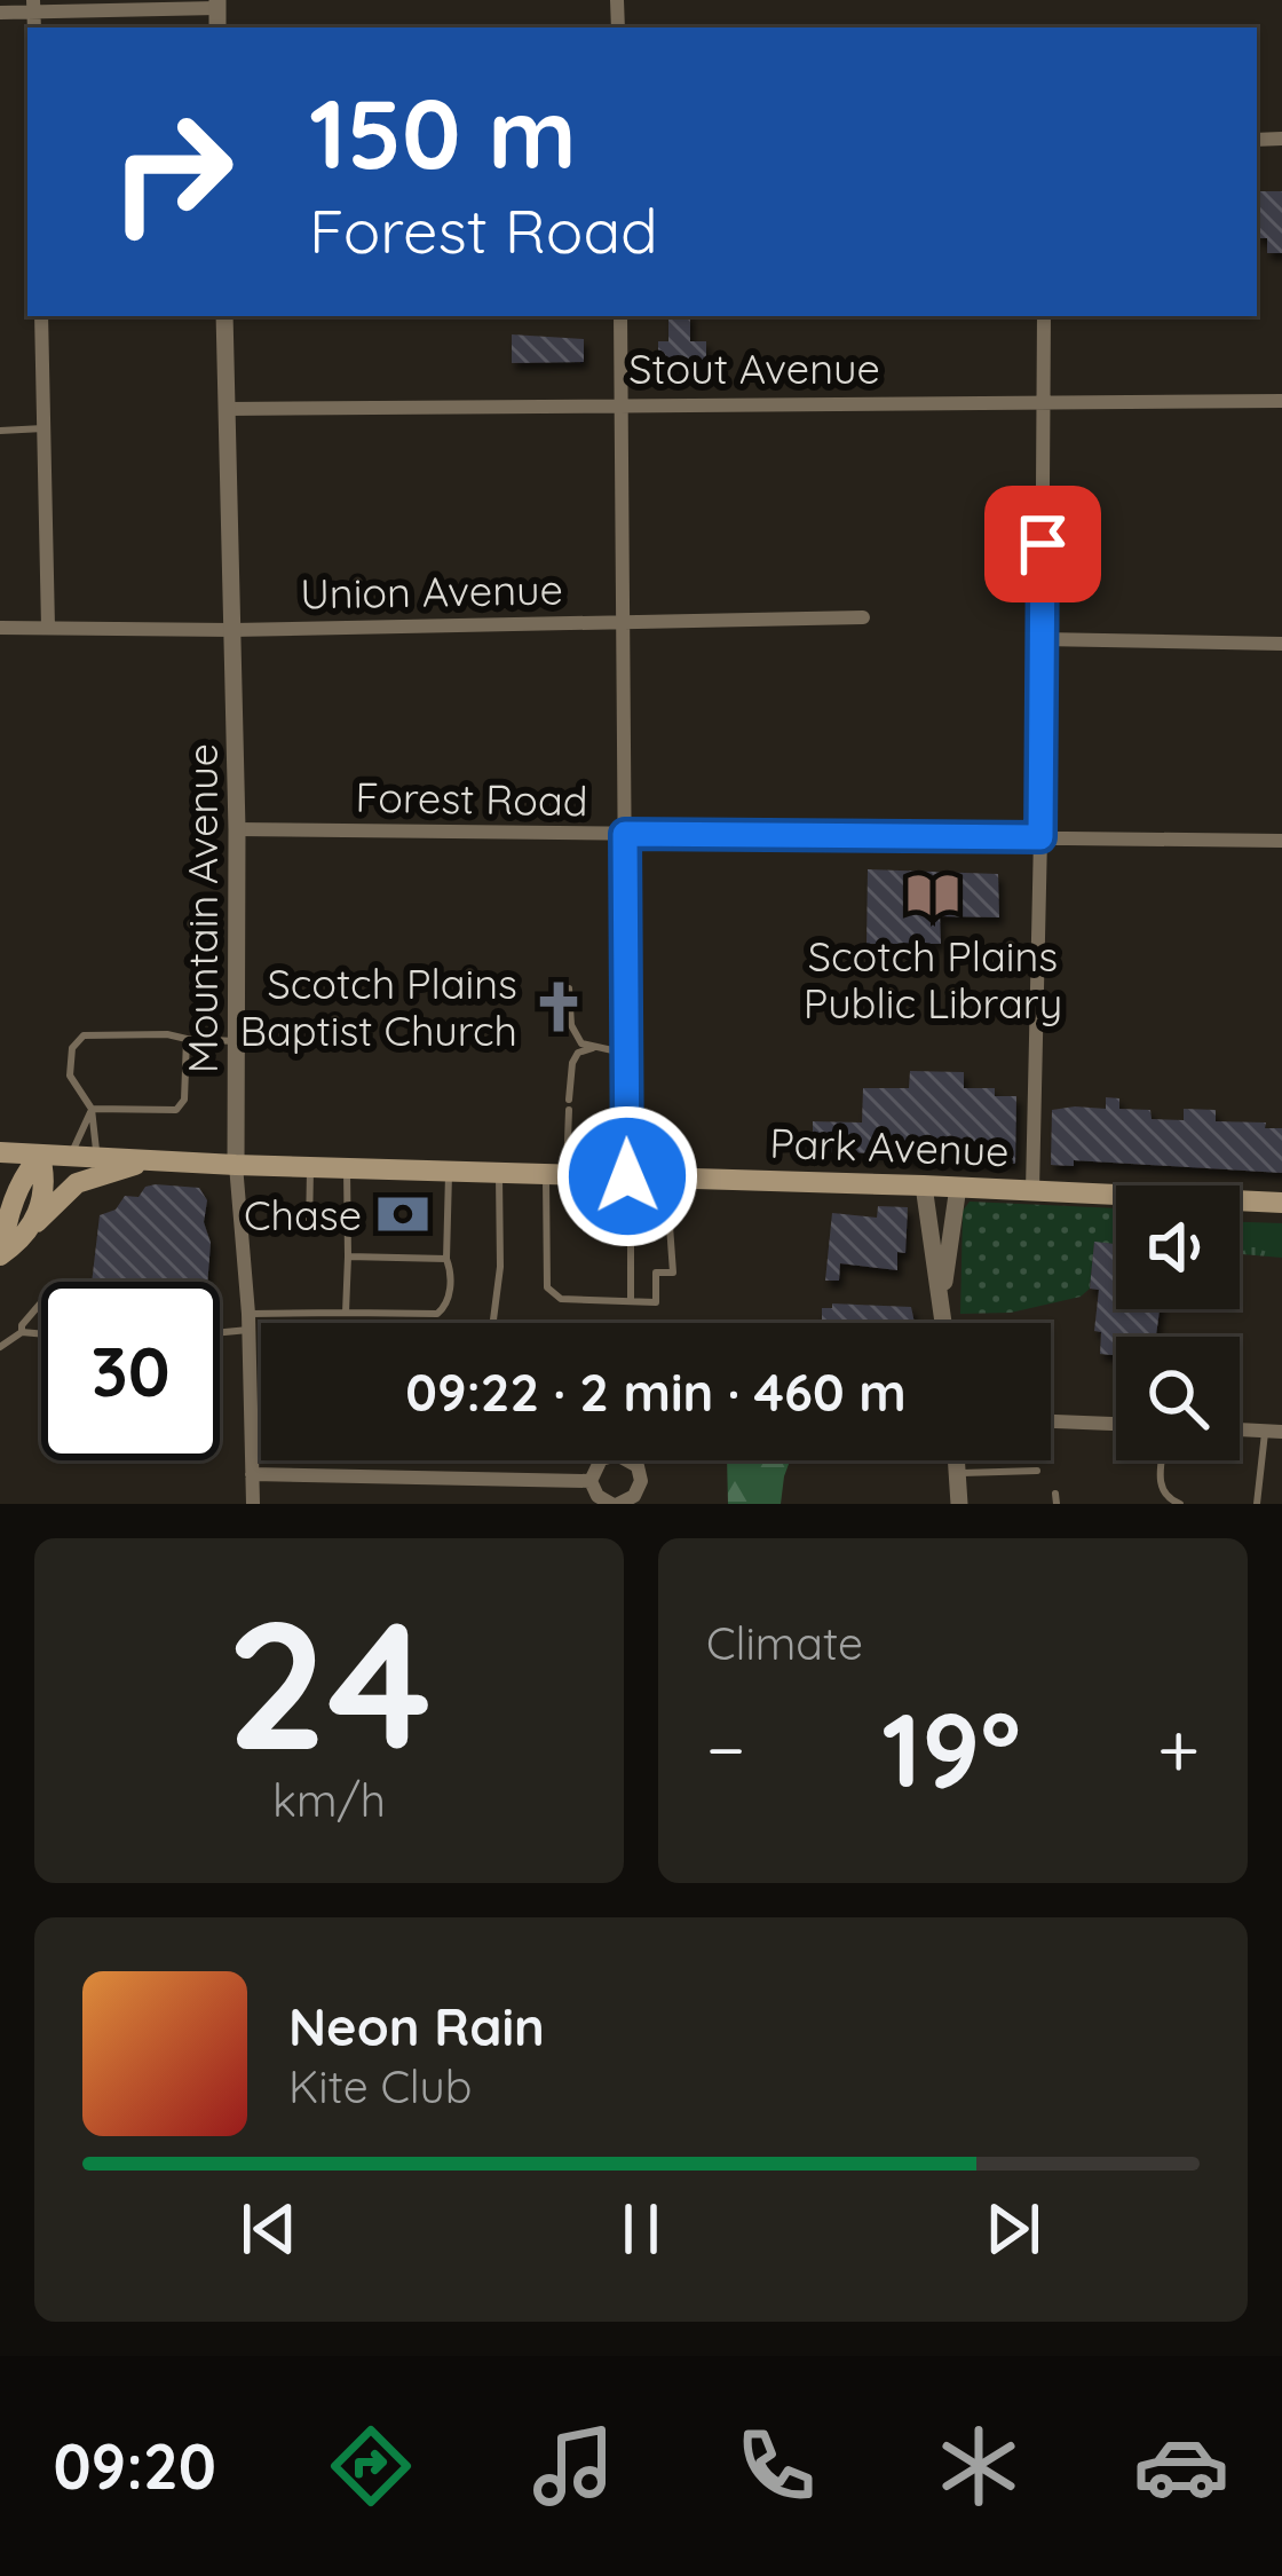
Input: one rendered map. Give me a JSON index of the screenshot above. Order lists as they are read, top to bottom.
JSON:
{
  "streets": {
    "main road": ["Park Avenue"],
    "street": [
      "Stout Avenue",
      "Union Avenue",
      "Forest Road",
      "Mountain Avenue"
    ]
  },
  "crossings": [
    ["Stout Avenue", "Mountain Avenue"],
    ["Union Avenue", "Mountain Avenue"],
    ["Forest Road", "Mountain Avenue"],
    ["Mountain Avenue", "Park Avenue"]
  ],
  "places": {
    "library": ["Scotch Plains Public Library"],
    "church": ["Scotch Plains Baptist Church"],
    "bank": ["Chase"]
  },
  "page": {
    "turn": ["150 m", "Forest Road"],
    "limit": "30",
    "trip": "09:22 · 2 min · 460 m",
    "tile": [
      ["24", "km/h"],
      "Climate"
    ],
    "heat": ["−", "19°", "+"],
    "song": ["Neon Rain", "Kite Club"],
    "tabs": "09:20"
  }
}
